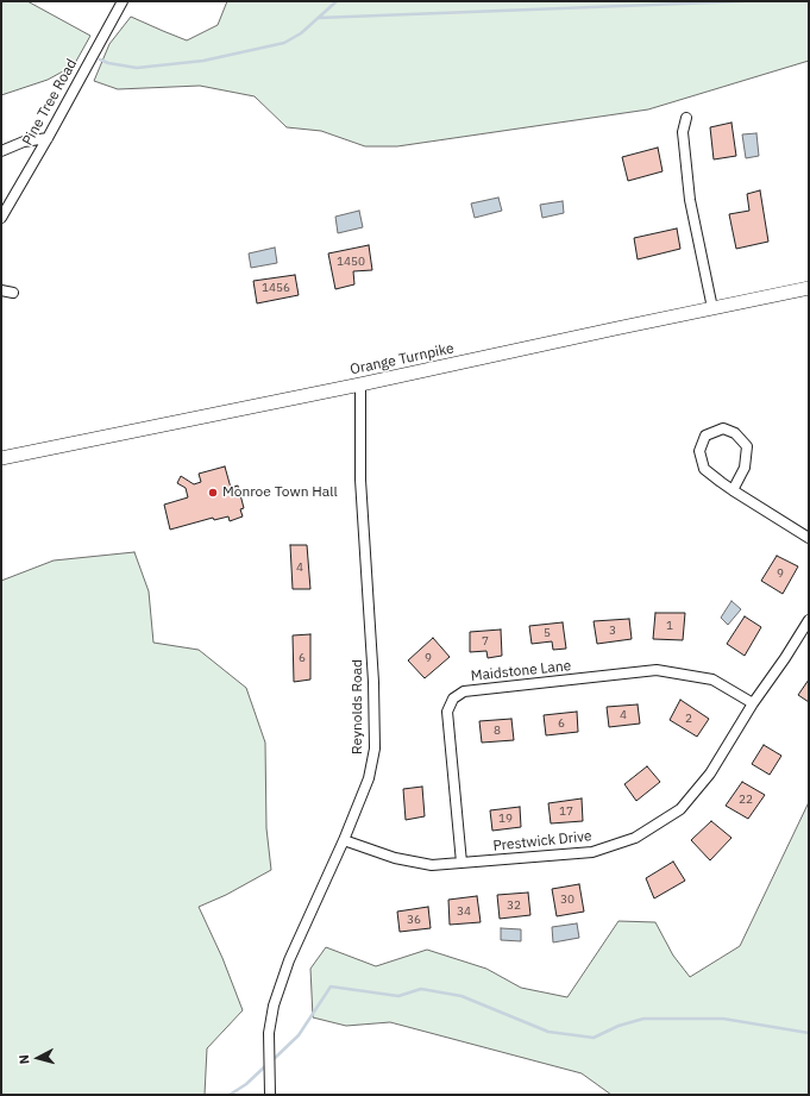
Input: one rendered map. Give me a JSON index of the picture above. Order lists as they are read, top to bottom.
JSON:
{
  "streets": {
    "main road": ["Orange Turnpike"],
    "street": [
      "Pine Tree Road",
      "Maidstone Lane",
      "Reynolds Road",
      "Prestwick Drive"
    ]
  },
  "crossings": [
    ["Orange Turnpike", "Reynolds Road"],
    ["Maidstone Lane", "Prestwick Drive"],
    ["Reynolds Road", "Prestwick Drive"]
  ],
  "places": ["Monroe Town Hall"],
  "house_numbers": [
    "1450",
    "1456",
    "4",
    "9",
    "1",
    "3",
    "5",
    "7",
    "6",
    "9",
    "4",
    "2",
    "6",
    "8",
    "22",
    "17",
    "19",
    "30",
    "32",
    "34",
    "36"
  ],
  "north": "left"
}
